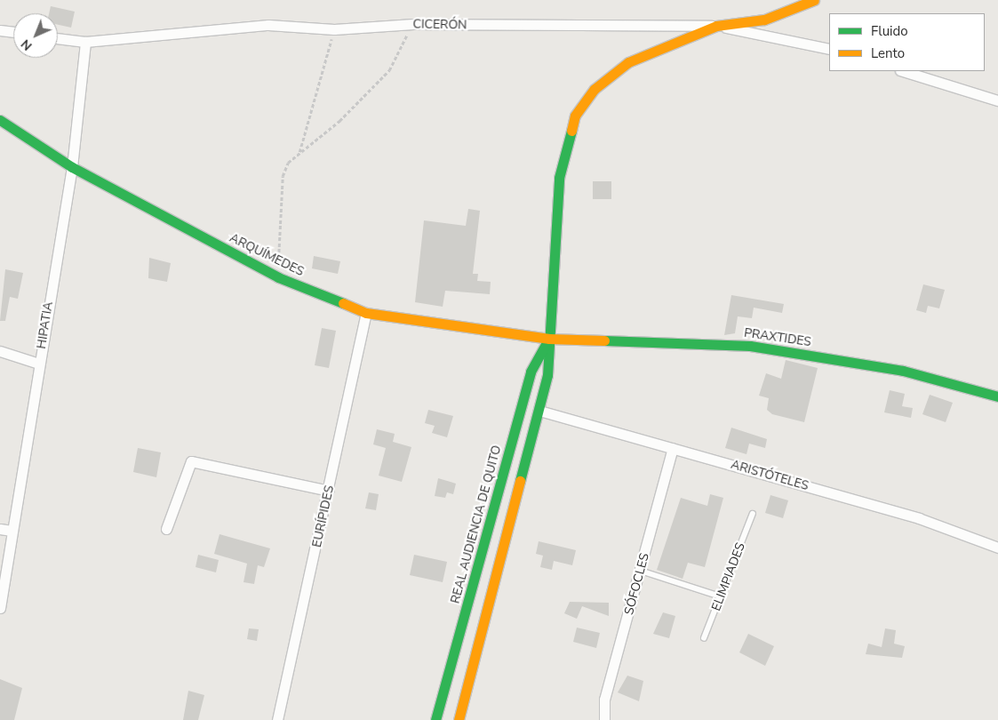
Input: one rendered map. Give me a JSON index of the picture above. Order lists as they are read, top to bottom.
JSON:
{
  "streets": {
    "main road": ["ARQUÍMEDES", "PRAXTIDES", "REAL AUDIENCIA DE QUITO"],
    "street": [
      "CICERÓN",
      "HIPATIA",
      "ARISTÓTELES",
      "EURÍPIDES",
      "SÓFOCLES"
    ],
    "lane": ["ELIMPIADES"]
  },
  "crossings": [
    ["CICERÓN", "HIPATIA"],
    ["CICERÓN", "REAL AUDIENCIA DE QUITO"],
    ["ARQUÍMEDES", "HIPATIA"],
    ["ARQUÍMEDES", "PRAXTIDES"],
    ["ARQUÍMEDES", "EURÍPIDES"],
    ["ARQUÍMEDES", "REAL AUDIENCIA DE QUITO"],
    ["PRAXTIDES", "REAL AUDIENCIA DE QUITO"],
    ["ARISTÓTELES", "REAL AUDIENCIA DE QUITO"],
    ["ARISTÓTELES", "SÓFOCLES"]
  ],
  "legend": ["Fluido", "Lento"],
  "north": "bottom left"
}
